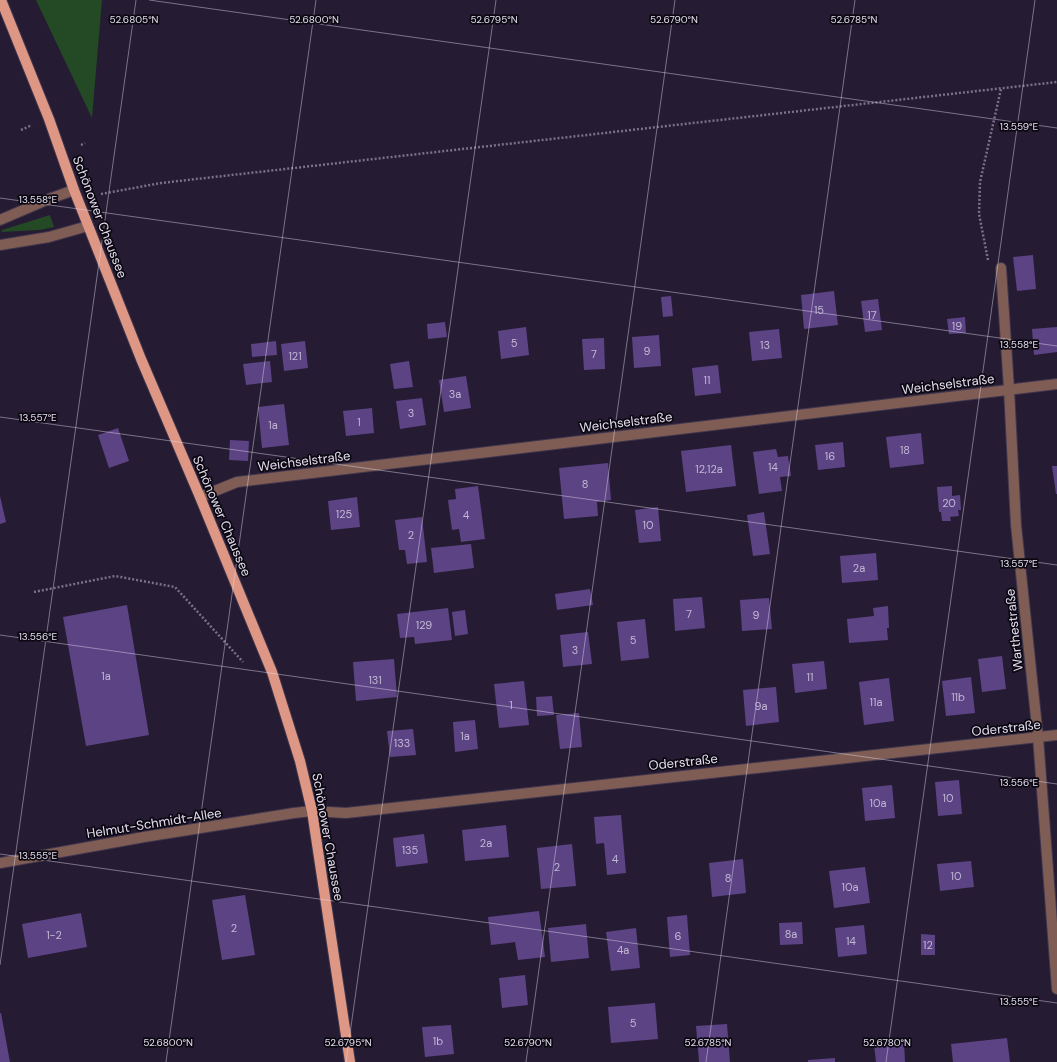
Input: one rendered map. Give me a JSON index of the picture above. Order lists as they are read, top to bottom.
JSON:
{
  "streets": {
    "main road": ["Schönower Chaussee"],
    "street": [
      "Weichselstraße",
      "Warthestraße",
      "Oderstraße",
      "Helmut-Schmidt-Allee"
    ]
  },
  "crossings": [
    ["Schönower Chaussee", "Weichselstraße"],
    ["Schönower Chaussee", "Oderstraße"],
    ["Schönower Chaussee", "Helmut-Schmidt-Allee"],
    ["Weichselstraße", "Warthestraße"],
    ["Warthestraße", "Oderstraße"],
    ["Oderstraße", "Helmut-Schmidt-Allee"]
  ],
  "house_numbers": [
    "15",
    "17",
    "19",
    "5",
    "13",
    "9",
    "7",
    "121",
    "11",
    "3a",
    "3",
    "1",
    "1a",
    "18",
    "16",
    "14",
    "12,12a",
    "8",
    "20",
    "125",
    "4",
    "10",
    "2",
    "2a",
    "7",
    "9",
    "129",
    "5",
    "3",
    "1a",
    "11",
    "131",
    "11b",
    "11a",
    "1",
    "9a",
    "1a",
    "133",
    "10",
    "10a",
    "2a",
    "135",
    "4",
    "2",
    "10",
    "8",
    "10a",
    "2",
    "8a",
    "1-2",
    "6",
    "14",
    "12",
    "4a",
    "5",
    "1b"
  ],
  "coordinates": [
    "52.6805°N",
    "52.6800°N",
    "52.6795°N",
    "52.6790°N",
    "52.6785°N",
    "13.559°E",
    "13.558°E",
    "13.557°E",
    "13.556°E",
    "13.555°E",
    "52.6780°N"
  ]
}
